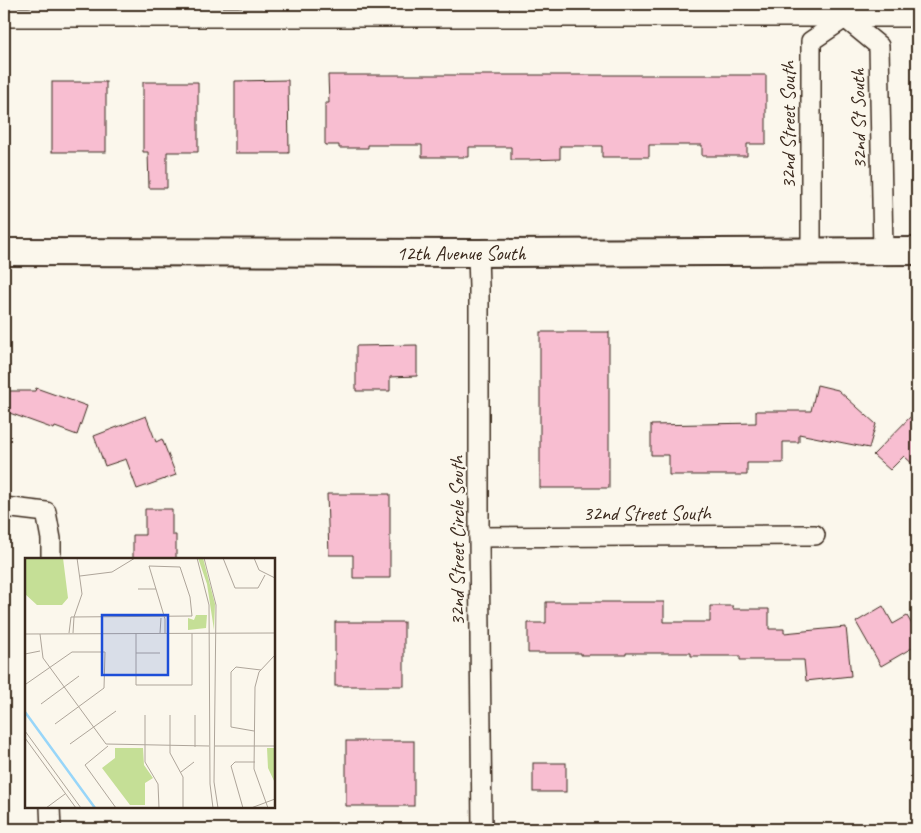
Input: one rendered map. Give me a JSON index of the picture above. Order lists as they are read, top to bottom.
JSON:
{
  "streets": {
    "street": [
      "32nd St South",
      "32nd Street South",
      "12th Avenue South",
      "32nd Street Circle South"
    ]
  },
  "crossings": [
    ["32nd St South", "32nd Street South"],
    ["32nd St South", "12th Avenue South"],
    ["32nd Street South", "12th Avenue South"],
    ["32nd Street South", "32nd Street Circle South"],
    ["12th Avenue South", "32nd Street Circle South"]
  ]
}
